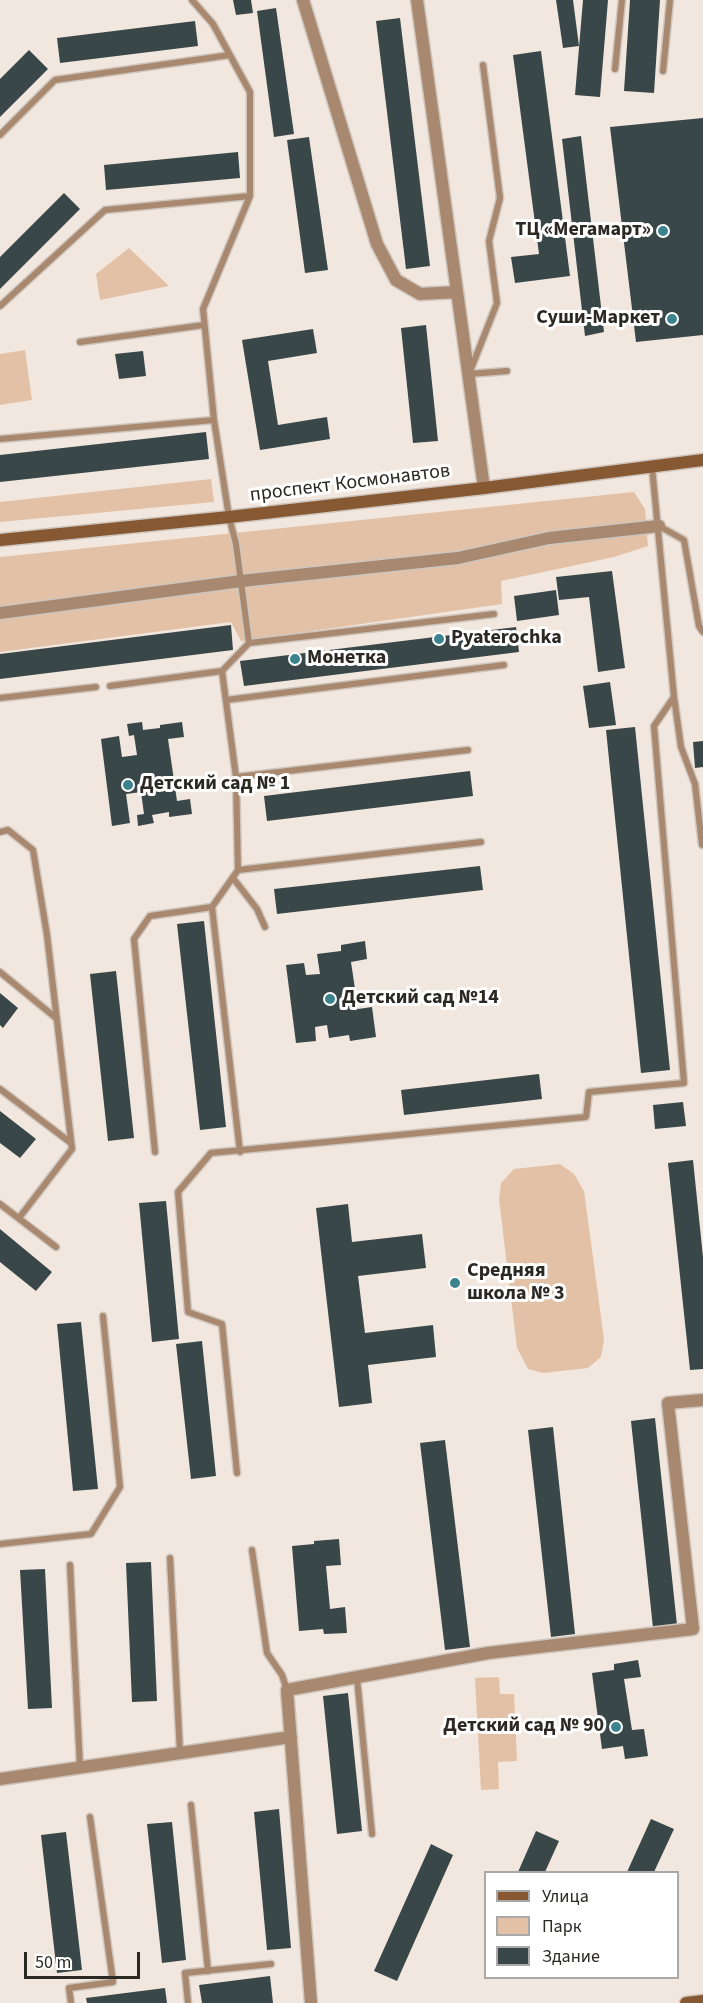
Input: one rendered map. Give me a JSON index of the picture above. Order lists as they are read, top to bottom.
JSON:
{
  "streets": {
    "main road": ["проспект Космонавтов"]
  },
  "places": [
    "ТЦ «Мегамарт»",
    "Суши-Маркет",
    "Pyaterochka",
    "Монетка",
    "Детский сад № 1",
    "Детский сад №14",
    "Средняя школа № 3",
    "Детский сад № 90"
  ],
  "legend": ["Улица", "Парк", "Здание"],
  "scale_bar": "50 m"
}
